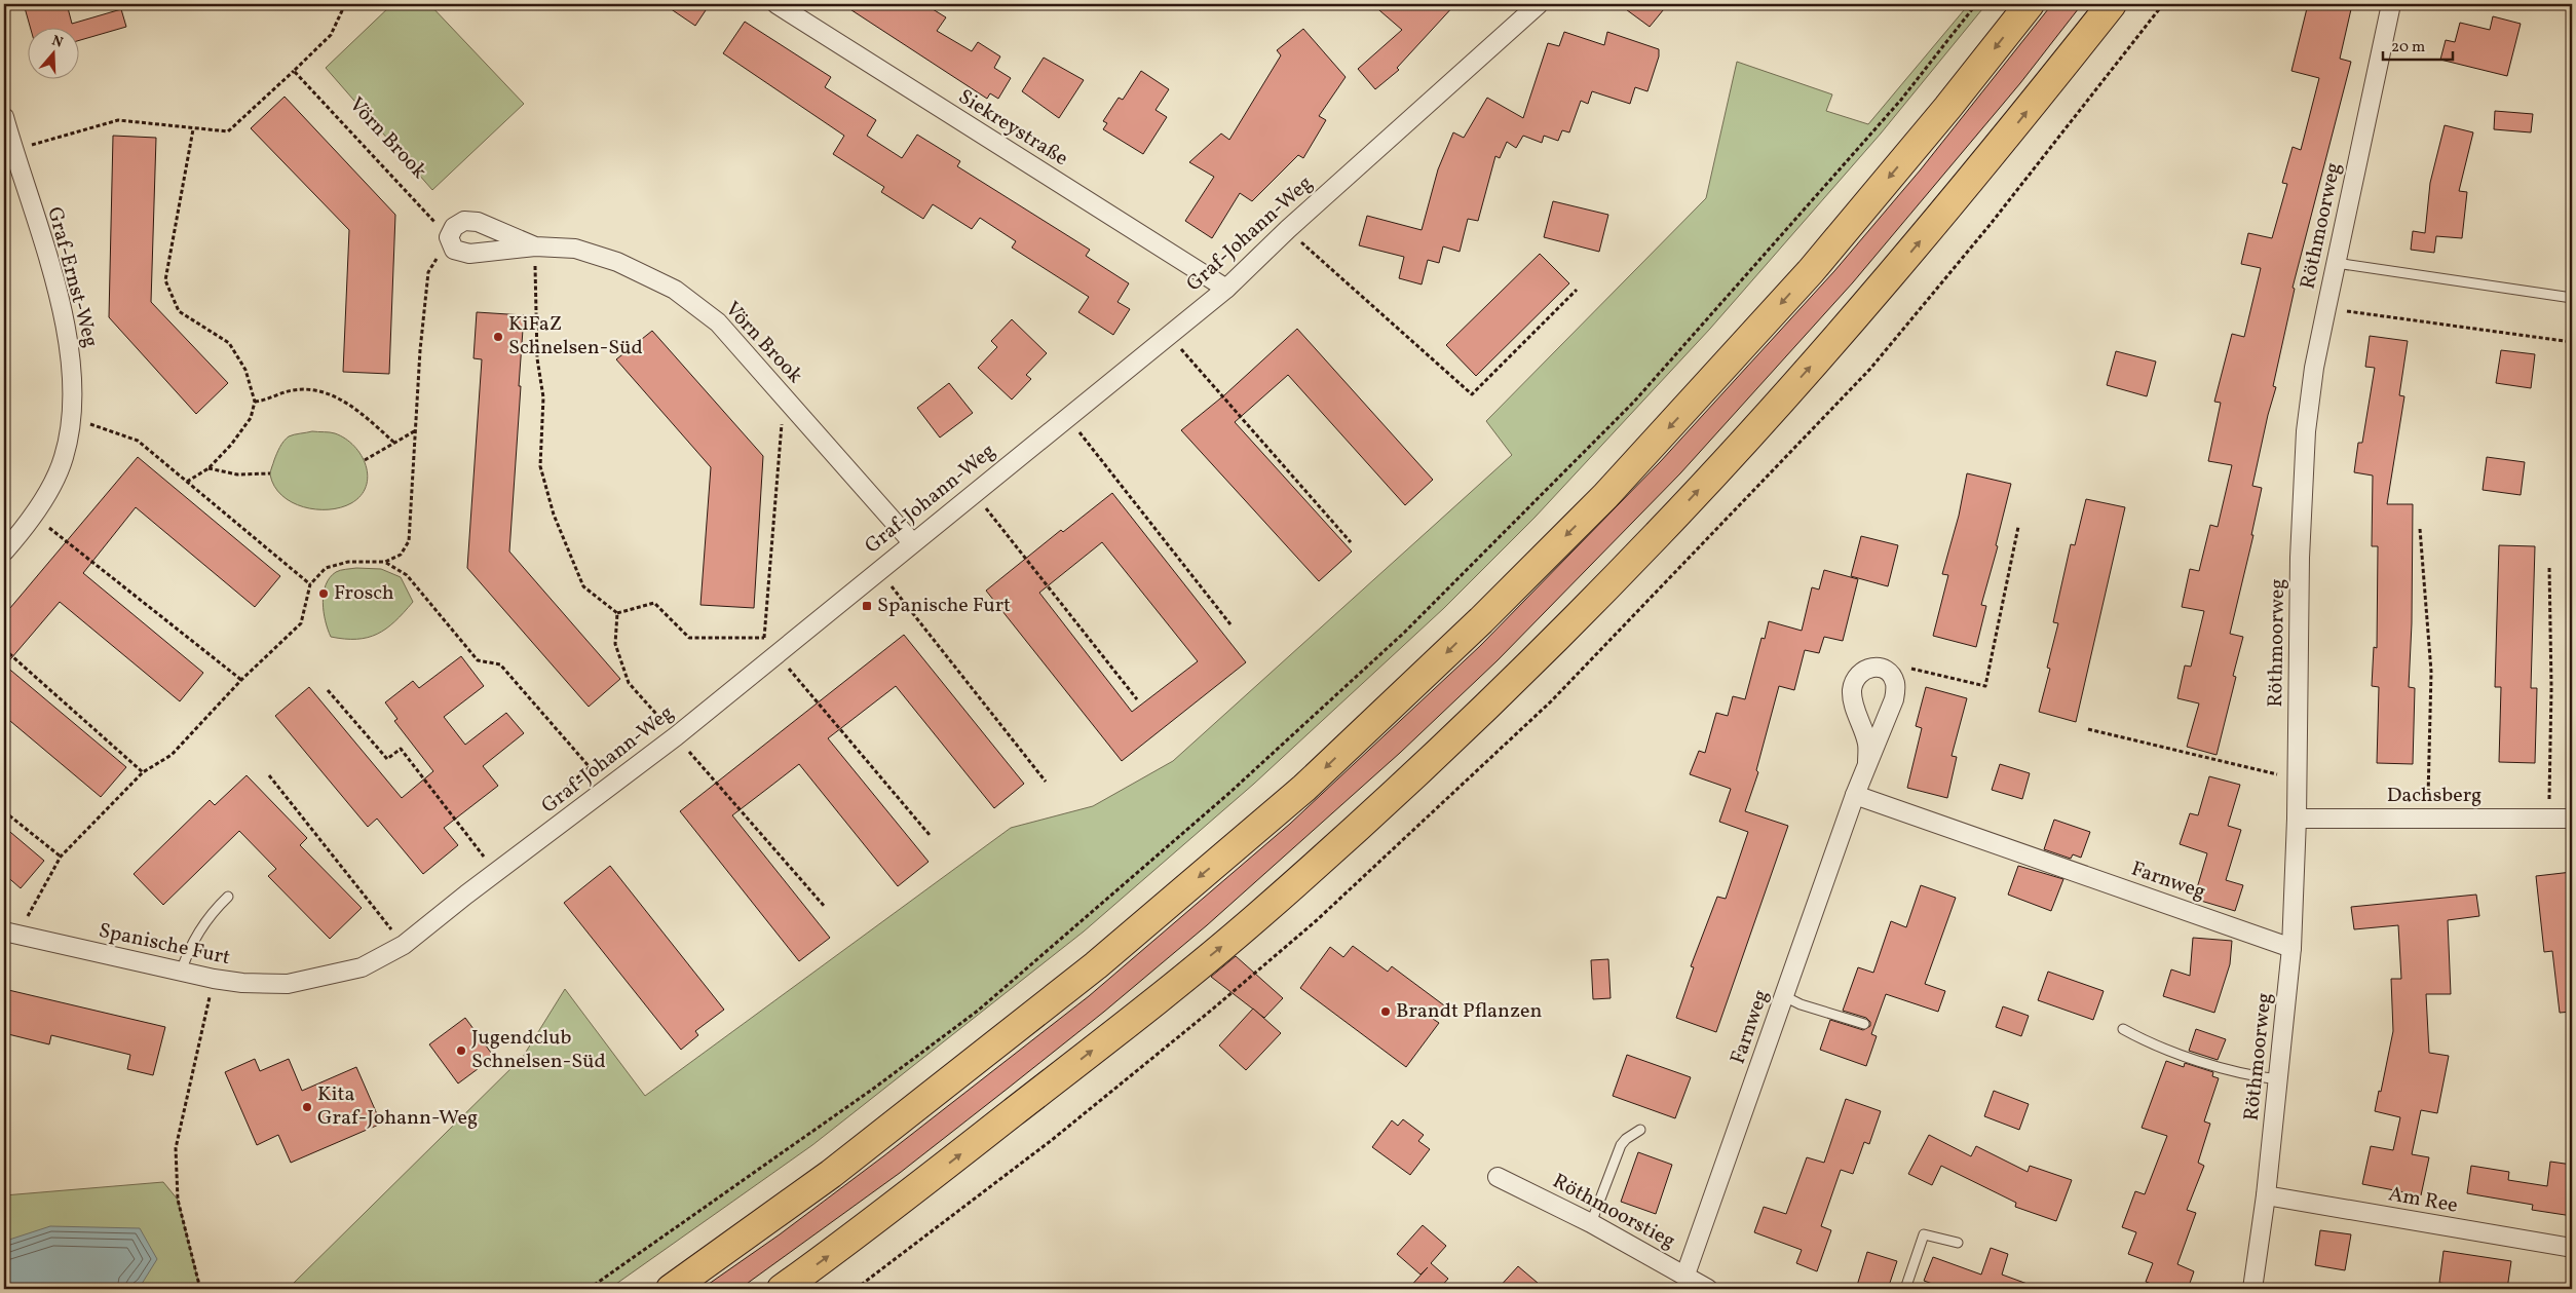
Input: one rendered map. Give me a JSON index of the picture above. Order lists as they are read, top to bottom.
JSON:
{
  "streets": {
    "street": [
      "Siekreystraße",
      "Vörn Brook",
      "Röthmoorweg",
      "Graf-Johann-Weg",
      "Graf-Ernst-Weg",
      "Dachsberg",
      "Farnweg",
      "Spanische Furt",
      "Am Ree",
      "Röthmoorstieg"
    ]
  },
  "crossings": [
    ["Siekreystraße", "Graf-Johann-Weg"],
    ["Vörn Brook", "Graf-Johann-Weg"],
    ["Röthmoorweg", "Dachsberg"],
    ["Röthmoorweg", "Farnweg"],
    ["Röthmoorweg", "Am Ree"],
    ["Graf-Johann-Weg", "Spanische Furt"],
    ["Farnweg", "Röthmoorstieg"]
  ],
  "places": {
    "other": [
      "KiFaZ Schnelsen-Süd",
      "Frosch",
      "Brandt Pflanzen",
      "Jugendclub Schnelsen-Süd",
      "Kita Graf-Johann-Weg"
    ],
    "transit": ["Spanische Furt"]
  },
  "scale_bar": "20 m",
  "north": "top"
}
